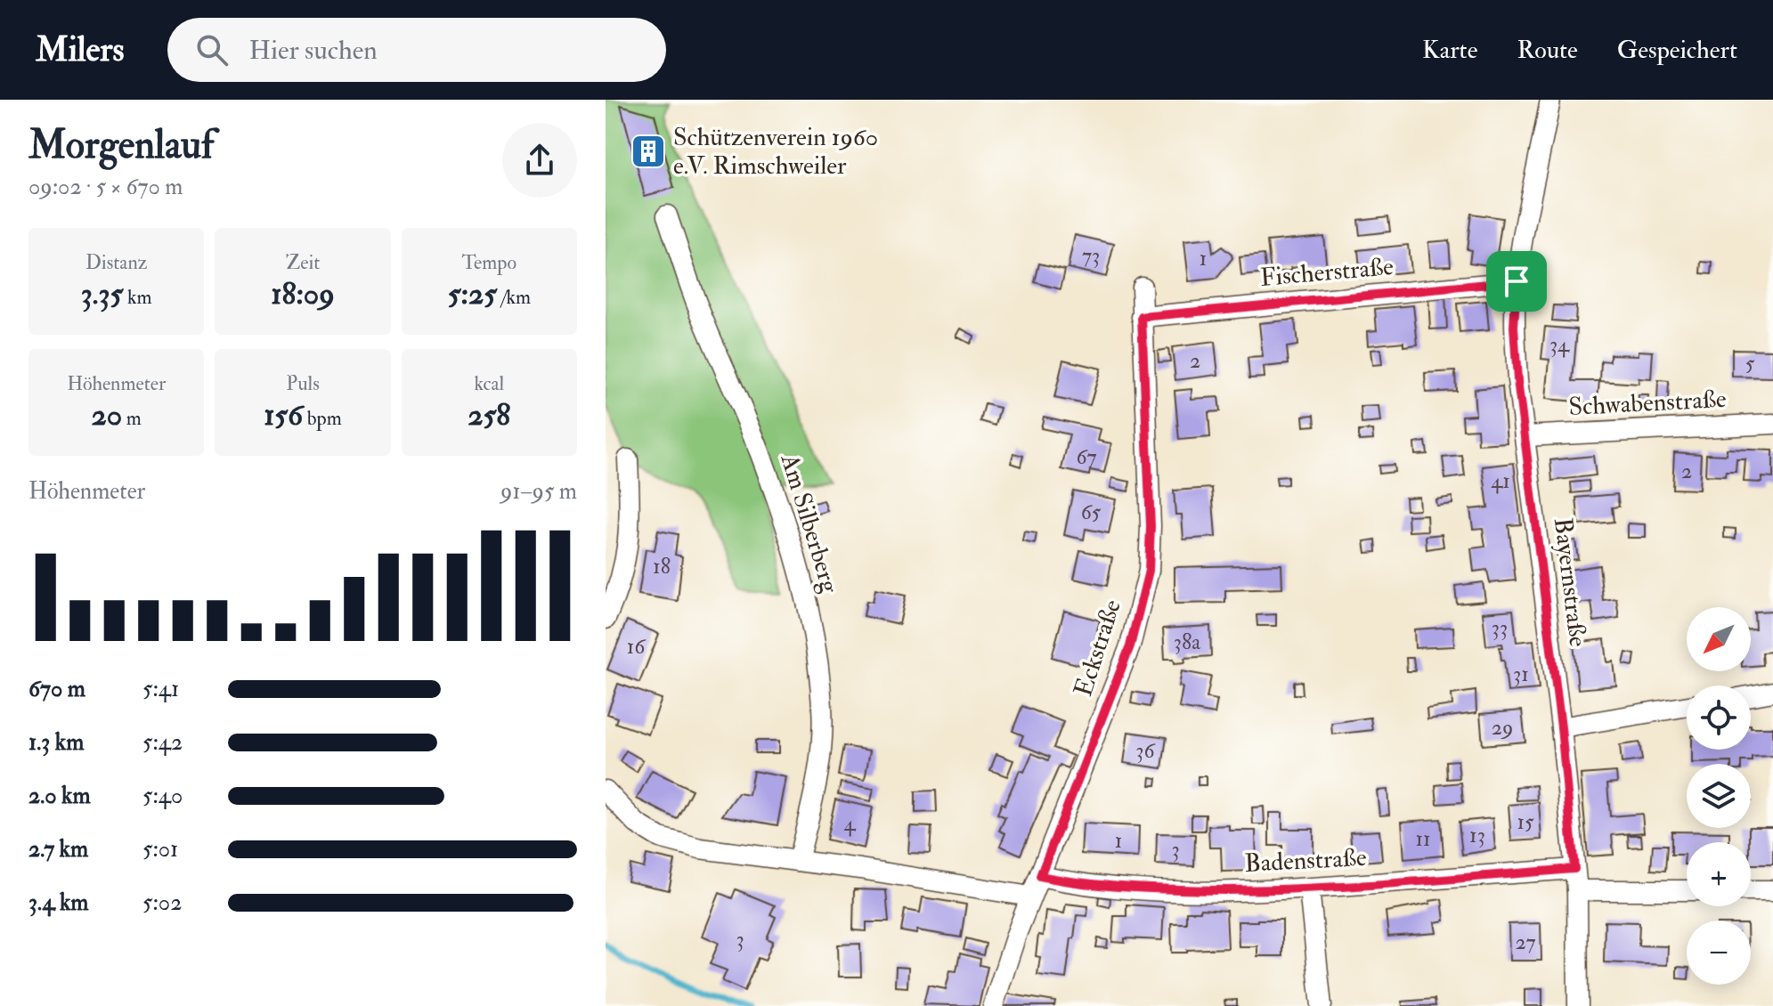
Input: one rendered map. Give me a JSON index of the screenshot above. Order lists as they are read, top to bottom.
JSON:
{
  "streets": {
    "street": [
      "Fischerstraße",
      "Schwabenstraße",
      "Am Silberberg",
      "Bayernstraße",
      "Eckstraße",
      "Badenstraße"
    ]
  },
  "crossings": [
    ["Fischerstraße", "Bayernstraße"],
    ["Fischerstraße", "Eckstraße"],
    ["Schwabenstraße", "Bayernstraße"],
    ["Bayernstraße", "Badenstraße"],
    ["Eckstraße", "Badenstraße"]
  ],
  "places": {
    "building": ["Schützenverein 1960 e.V. Rimschweiler"]
  },
  "house_numbers": [
    "73",
    "1",
    "34",
    "2",
    "5",
    "67",
    "2",
    "41",
    "65",
    "18",
    "33",
    "38a",
    "16",
    "31",
    "29",
    "36",
    "15",
    "4",
    "13",
    "11",
    "1",
    "3",
    "3",
    "27"
  ],
  "north": "bottom left",
  "page": {
    "header": "Milers",
    "search": "Hier suchen",
    "nav": ["Karte", "Route", "Gespeichert"],
    "heading": ["Morgenlauf", "09:02 · 5 × 670 m"],
    "stats": [
      ["Distanz", "3.35 km"],
      ["Zeit", "18:09"],
      ["Tempo", "5:25 /km"],
      ["Höhenmeter", "20 m"],
      ["Puls", "156 bpm"],
      ["kcal", "258"]
    ],
    "chart": ["Höhenmeter", "91–95 m"],
    "map_buttons": ["+", "−"],
    "list": [
      {
        "name": "670 m",
        "note": "5:41"
      },
      {
        "name": "1.3 km",
        "note": "5:42"
      },
      {
        "name": "2.0 km",
        "note": "5:40"
      },
      {
        "name": "2.7 km",
        "note": "5:01"
      },
      {
        "name": "3.4 km",
        "note": "5:02"
      }
    ]
  }
}
